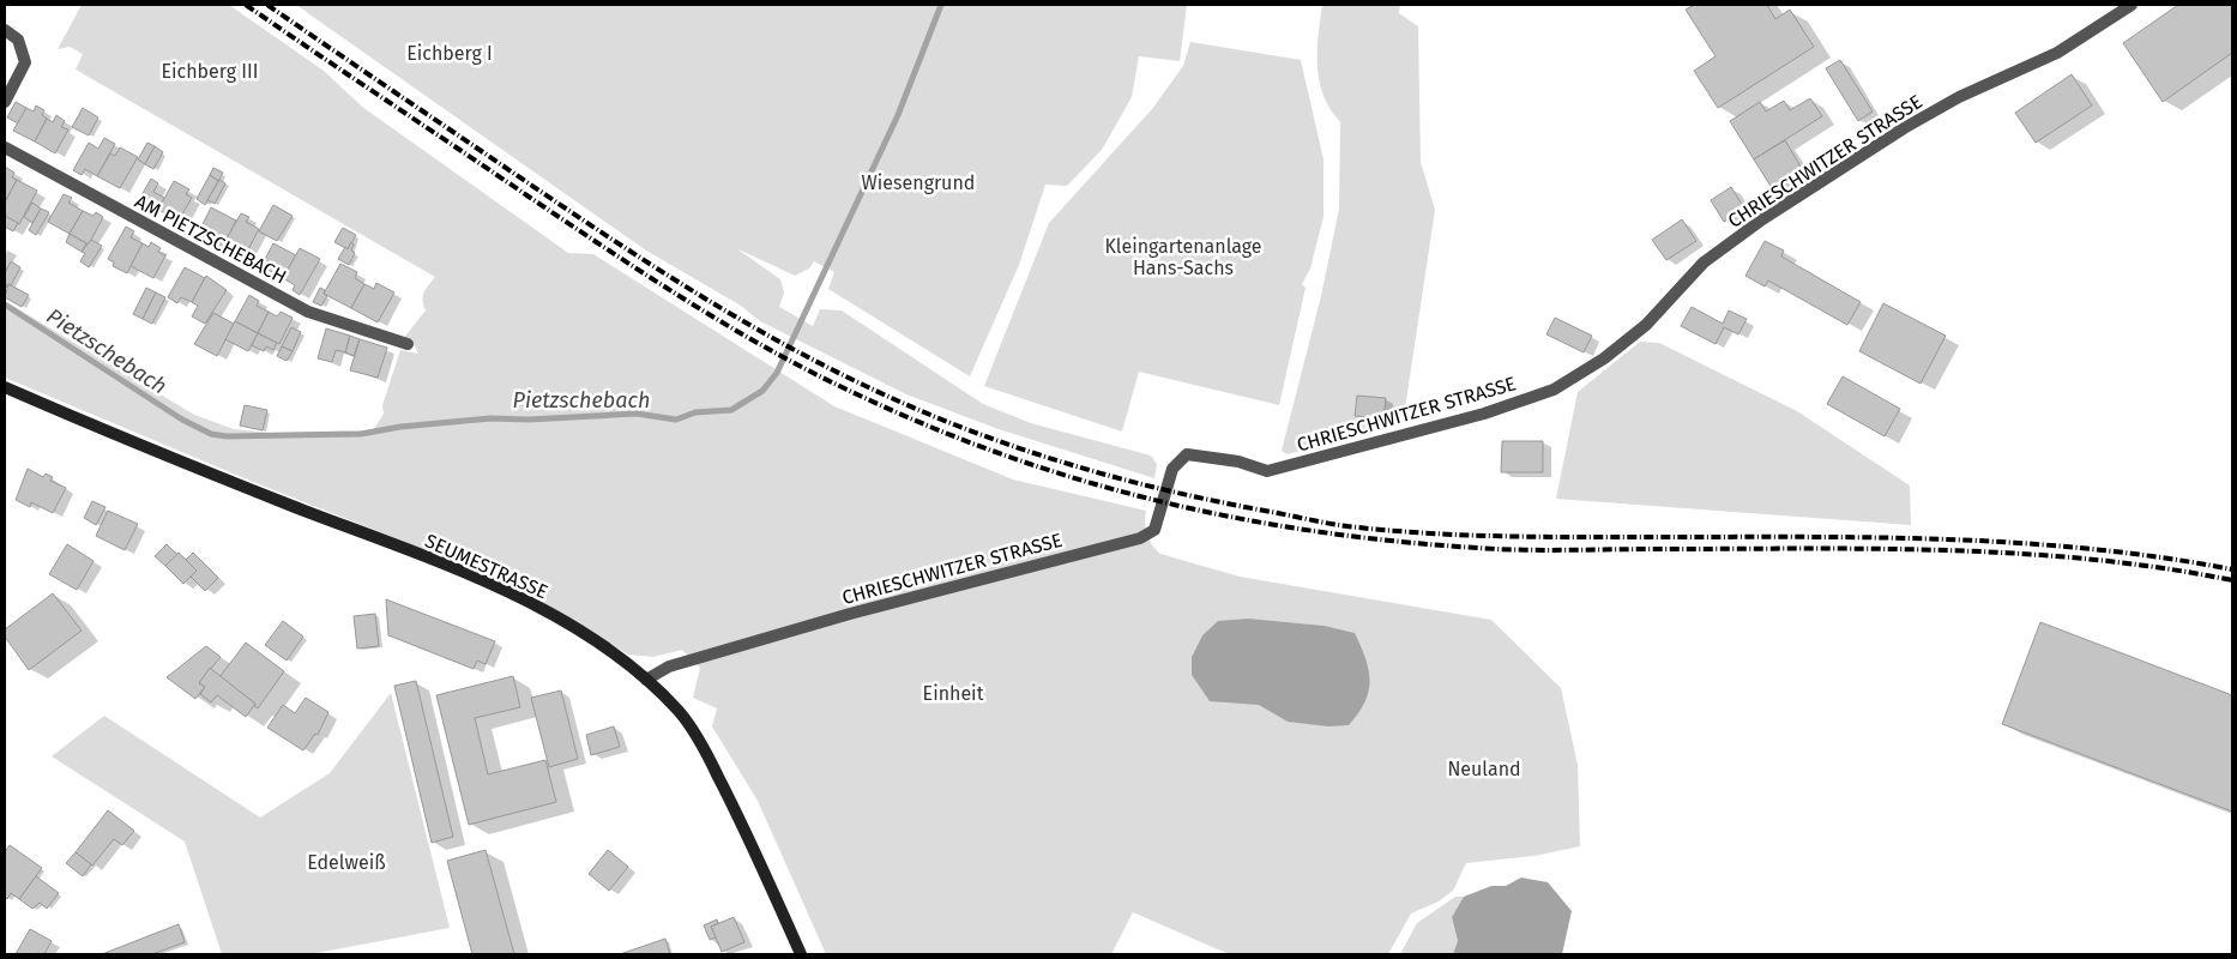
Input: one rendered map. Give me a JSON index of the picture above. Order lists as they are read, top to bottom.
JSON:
{
  "streets": {
    "street": ["CHRIESCHWITZER STRASSE", "AM PIETZSCHEBACH", "SEUMESTRASSE"]
  },
  "crossings": [
    ["CHRIESCHWITZER STRASSE", "SEUMESTRASSE"]
  ],
  "water": ["Pietzschebach"],
  "parks": [
    "Eichberg I",
    "Eichberg III",
    "Wiesengrund",
    "Kleingartenanlage Hans-Sachs",
    "Einheit",
    "Neuland",
    "Edelweiß"
  ]
}
